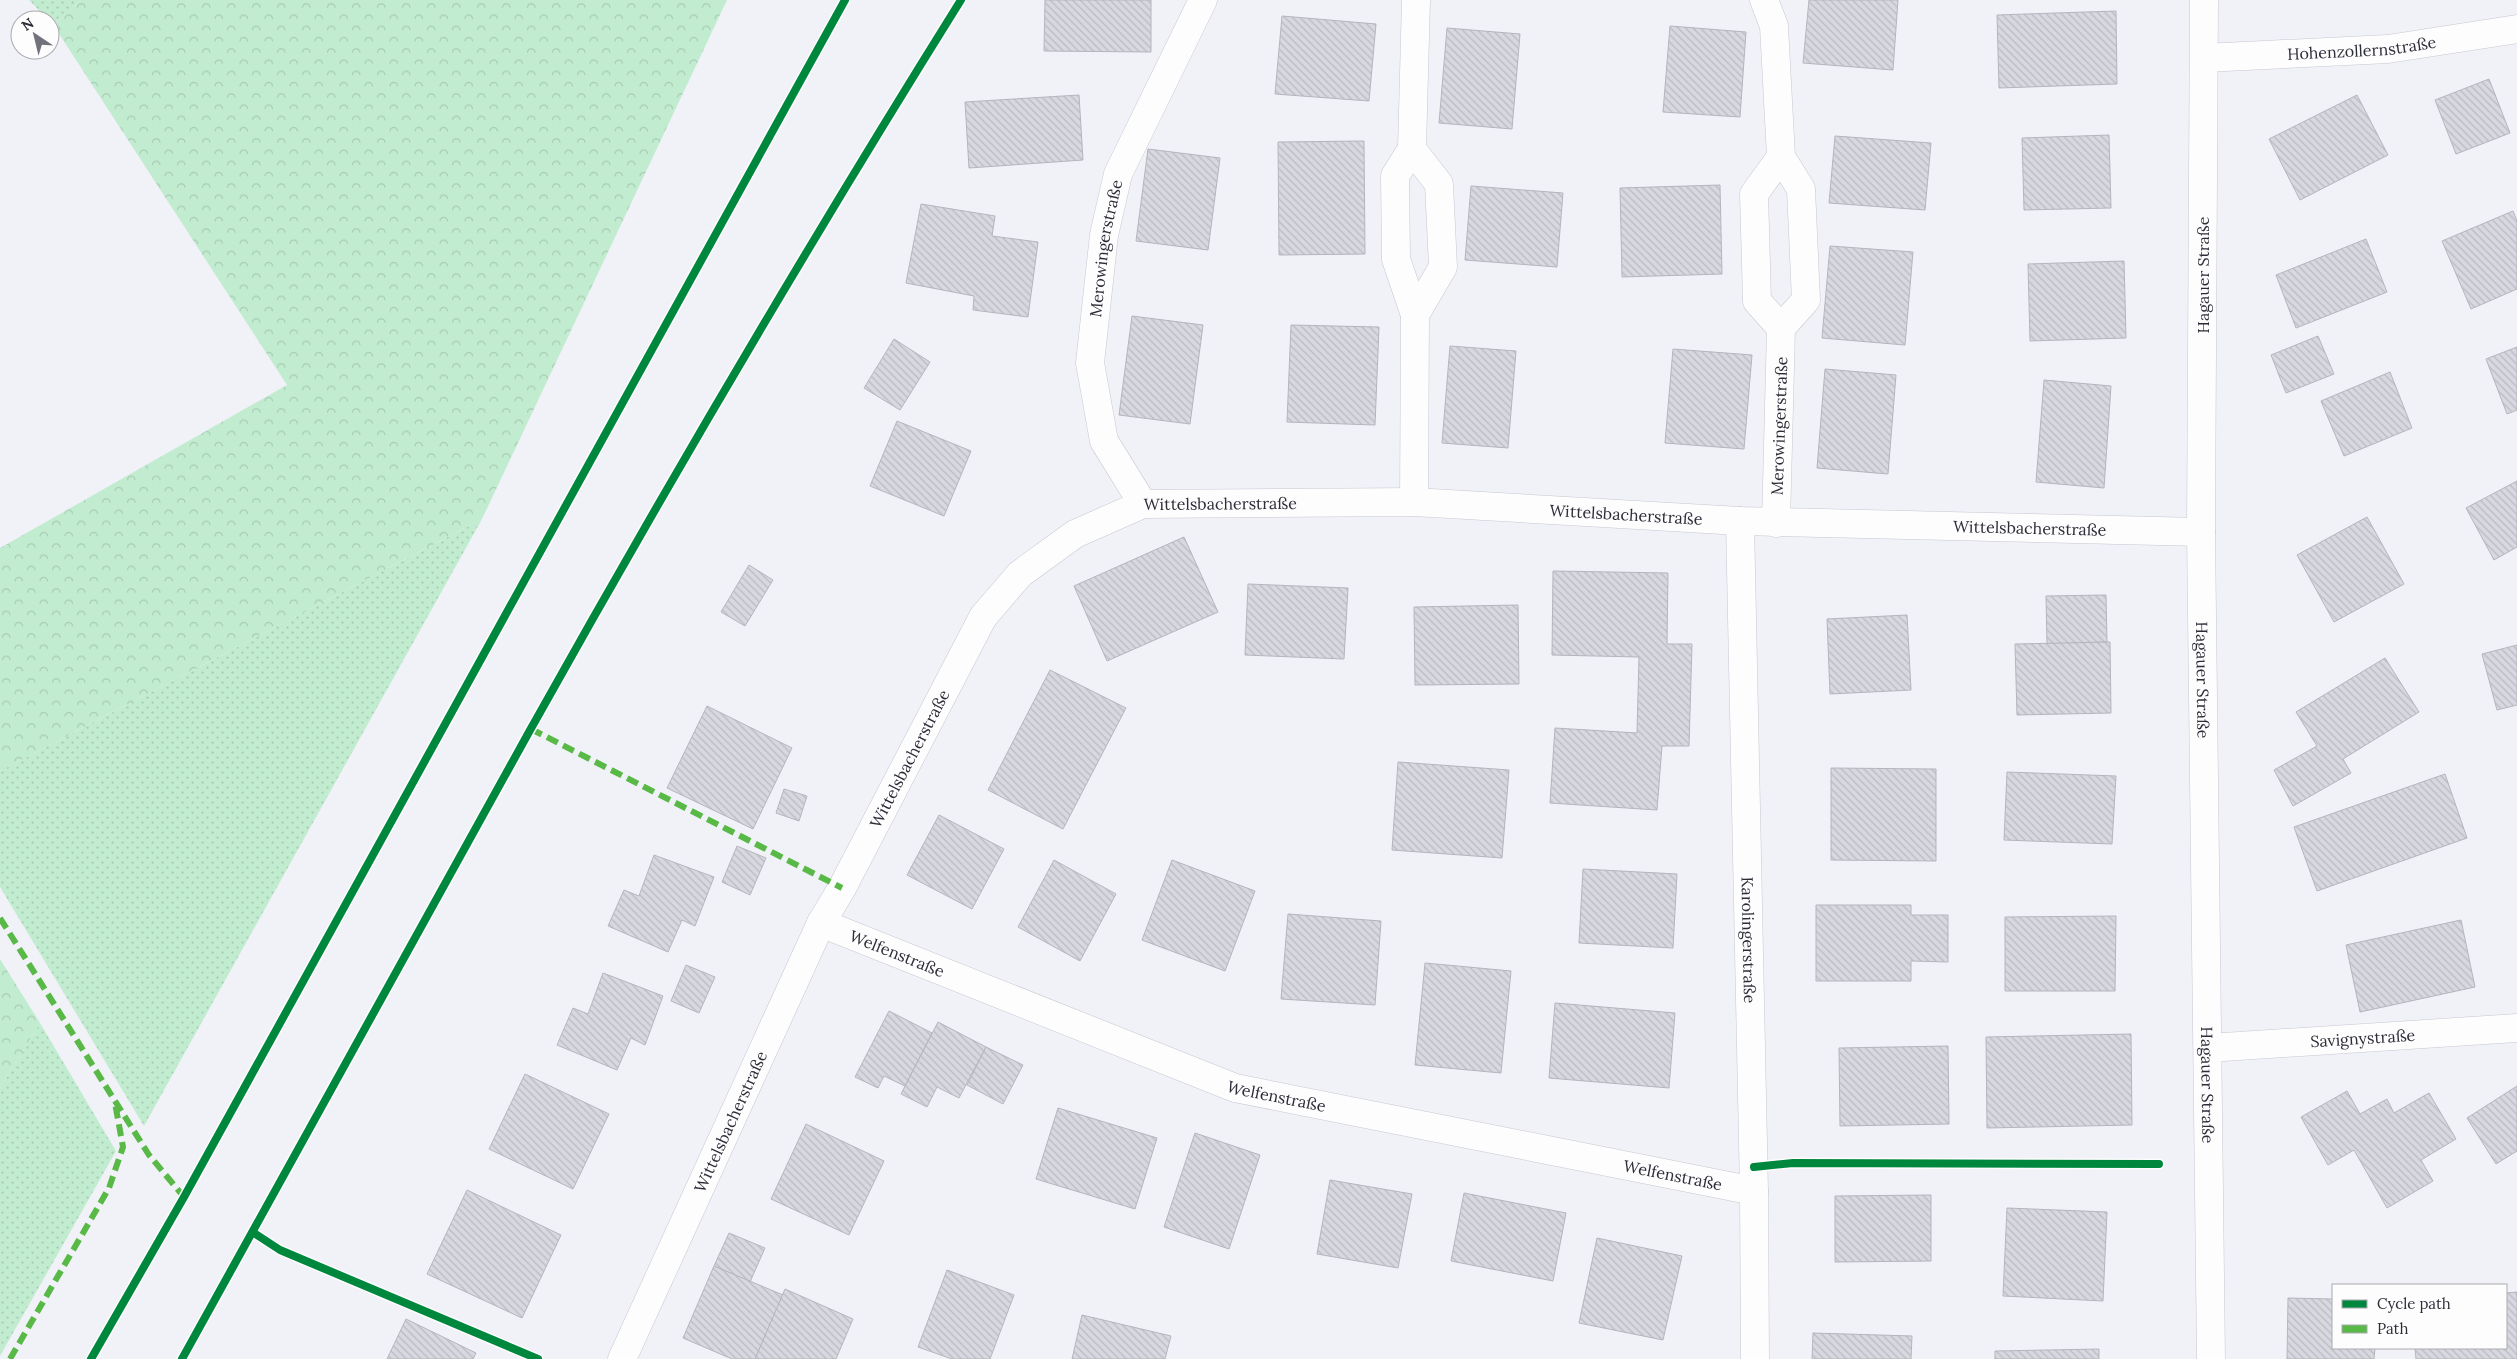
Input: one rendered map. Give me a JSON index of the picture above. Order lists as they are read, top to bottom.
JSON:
{
  "streets": {
    "street": [
      "Hohenzollernstraße",
      "Merowingerstraße",
      "Hagauer Straße",
      "Wittelsbacherstraße",
      "Karolingerstraße",
      "Welfenstraße",
      "Savignystraße"
    ]
  },
  "crossings": [
    ["Hohenzollernstraße", "Hagauer Straße"],
    ["Merowingerstraße", "Wittelsbacherstraße"],
    ["Hagauer Straße", "Wittelsbacherstraße"],
    ["Hagauer Straße", "Savignystraße"],
    ["Wittelsbacherstraße", "Karolingerstraße"],
    ["Wittelsbacherstraße", "Welfenstraße"],
    ["Karolingerstraße", "Welfenstraße"]
  ],
  "legend": ["Cycle path", "Path"],
  "north": "top left"
}
